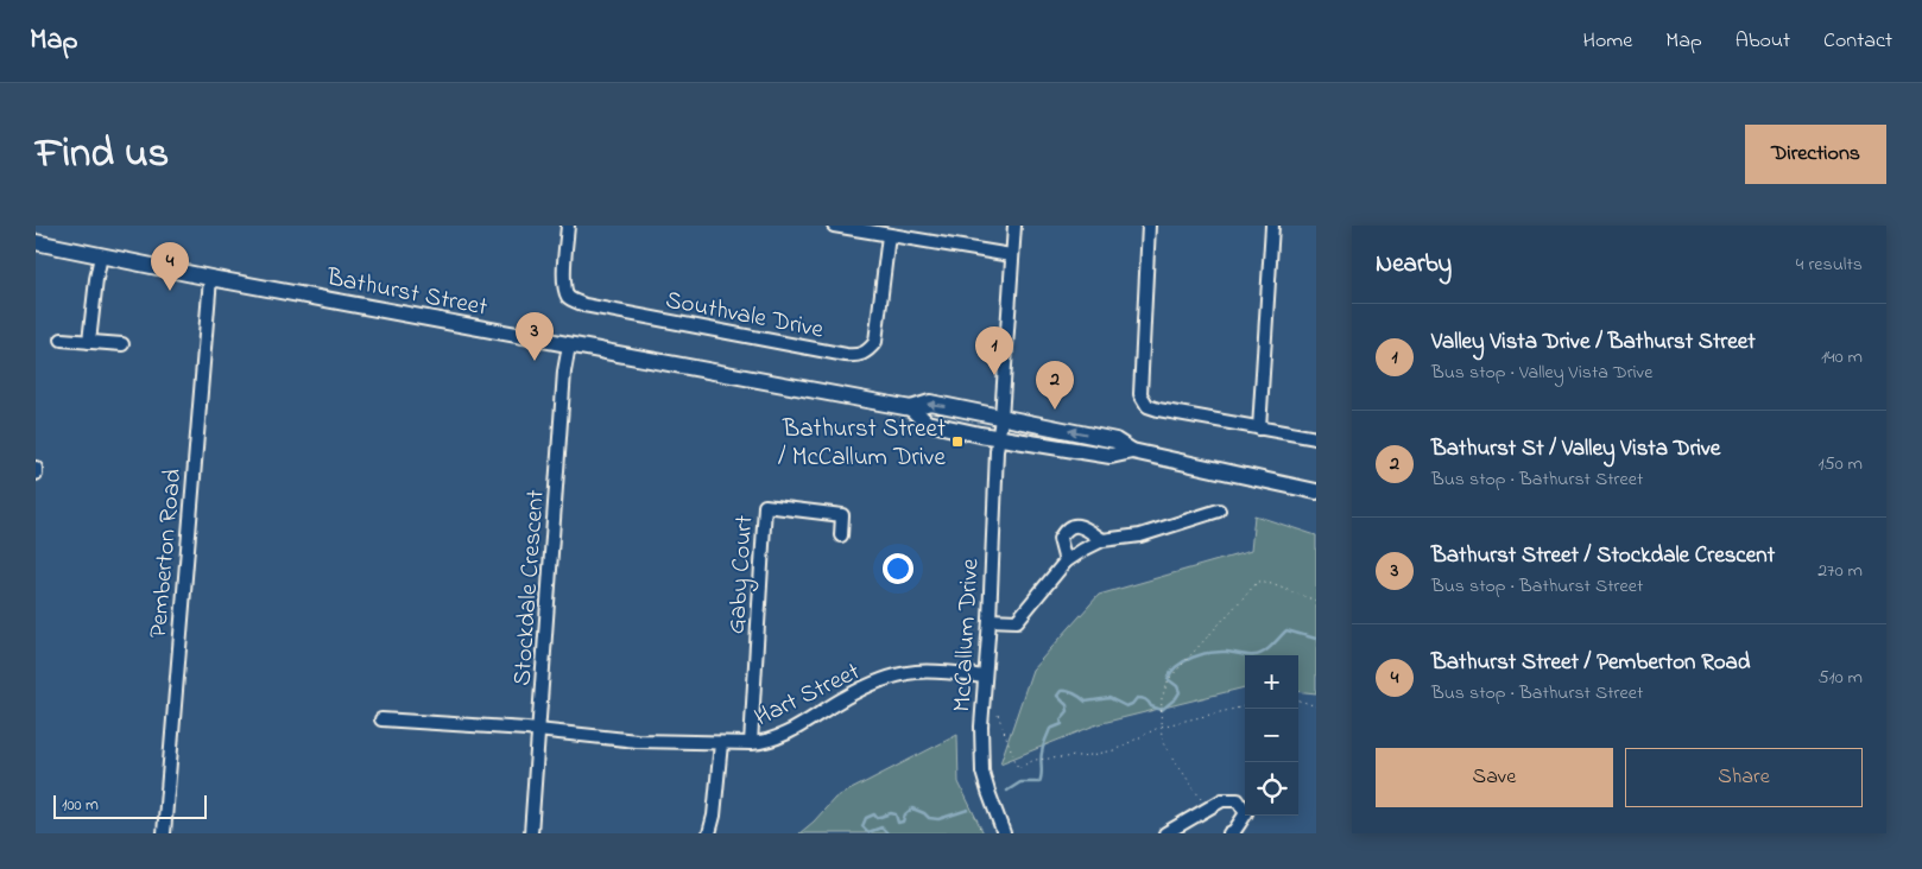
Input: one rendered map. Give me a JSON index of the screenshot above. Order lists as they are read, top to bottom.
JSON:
{
  "streets": {
    "main road": ["Bathurst Street"],
    "street": [
      "Southvale Drive",
      "Pemberton Road",
      "Gaby Court",
      "Stockdale Crescent",
      "McCallum Drive",
      "Hart Street"
    ]
  },
  "crossings": [
    ["Bathurst Street", "Pemberton Road"],
    ["Bathurst Street", "Stockdale Crescent"],
    ["Bathurst Street", "McCallum Drive"],
    ["Gaby Court", "Hart Street"],
    ["Stockdale Crescent", "Hart Street"],
    ["McCallum Drive", "Hart Street"]
  ],
  "places": {
    "transit": ["Bathurst Street / McCallum Drive"]
  },
  "scale_bar": "100 m",
  "page": {
    "header": "Map",
    "nav": [
      "Home",
      "Map",
      "About",
      "Contact"
    ],
    "title": "Find us",
    "buttons": [
      "Directions",
      ["Save", "Share"]
    ],
    "heading": ["Nearby", "4 results"],
    "pins": [
      "4",
      "3",
      "1",
      "2"
    ],
    "list": [
      {
        "mark": "1",
        "name": "Valley Vista Drive / Bathurst Street",
        "note": "Bus stop · Valley Vista Drive",
        "value": "140 m"
      },
      {
        "mark": "2",
        "name": "Bathurst St / Valley Vista Drive",
        "note": "Bus stop · Bathurst Street",
        "value": "150 m"
      },
      {
        "mark": "3",
        "name": "Bathurst Street / Stockdale Crescent",
        "note": "Bus stop · Bathurst Street",
        "value": "270 m"
      },
      {
        "mark": "4",
        "name": "Bathurst Street / Pemberton Road",
        "note": "Bus stop · Bathurst Street",
        "value": "510 m"
      }
    ],
    "map_buttons": ["+", "−"],
    "scale": "100 m"
  }
}
